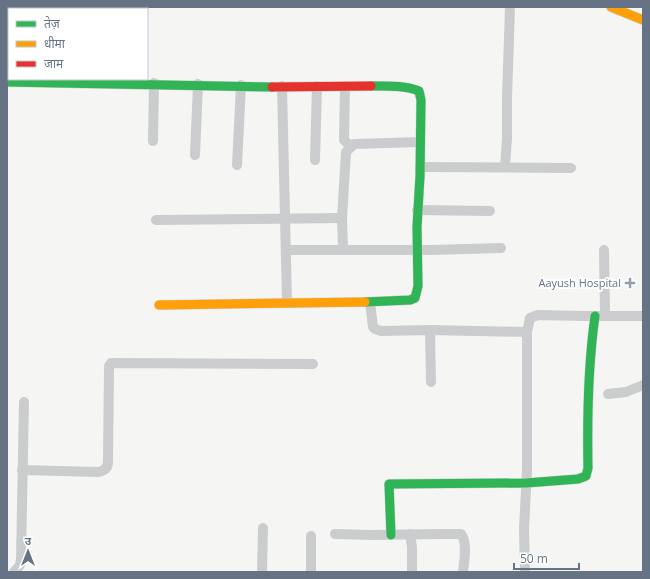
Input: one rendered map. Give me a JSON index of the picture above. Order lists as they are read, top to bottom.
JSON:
{
  "places": {
    "health": ["Aayush Hospital"]
  },
  "legend": ["तेज़", "धीमा", "जाम"],
  "scale_bar": "50 m",
  "north": "top"
}
